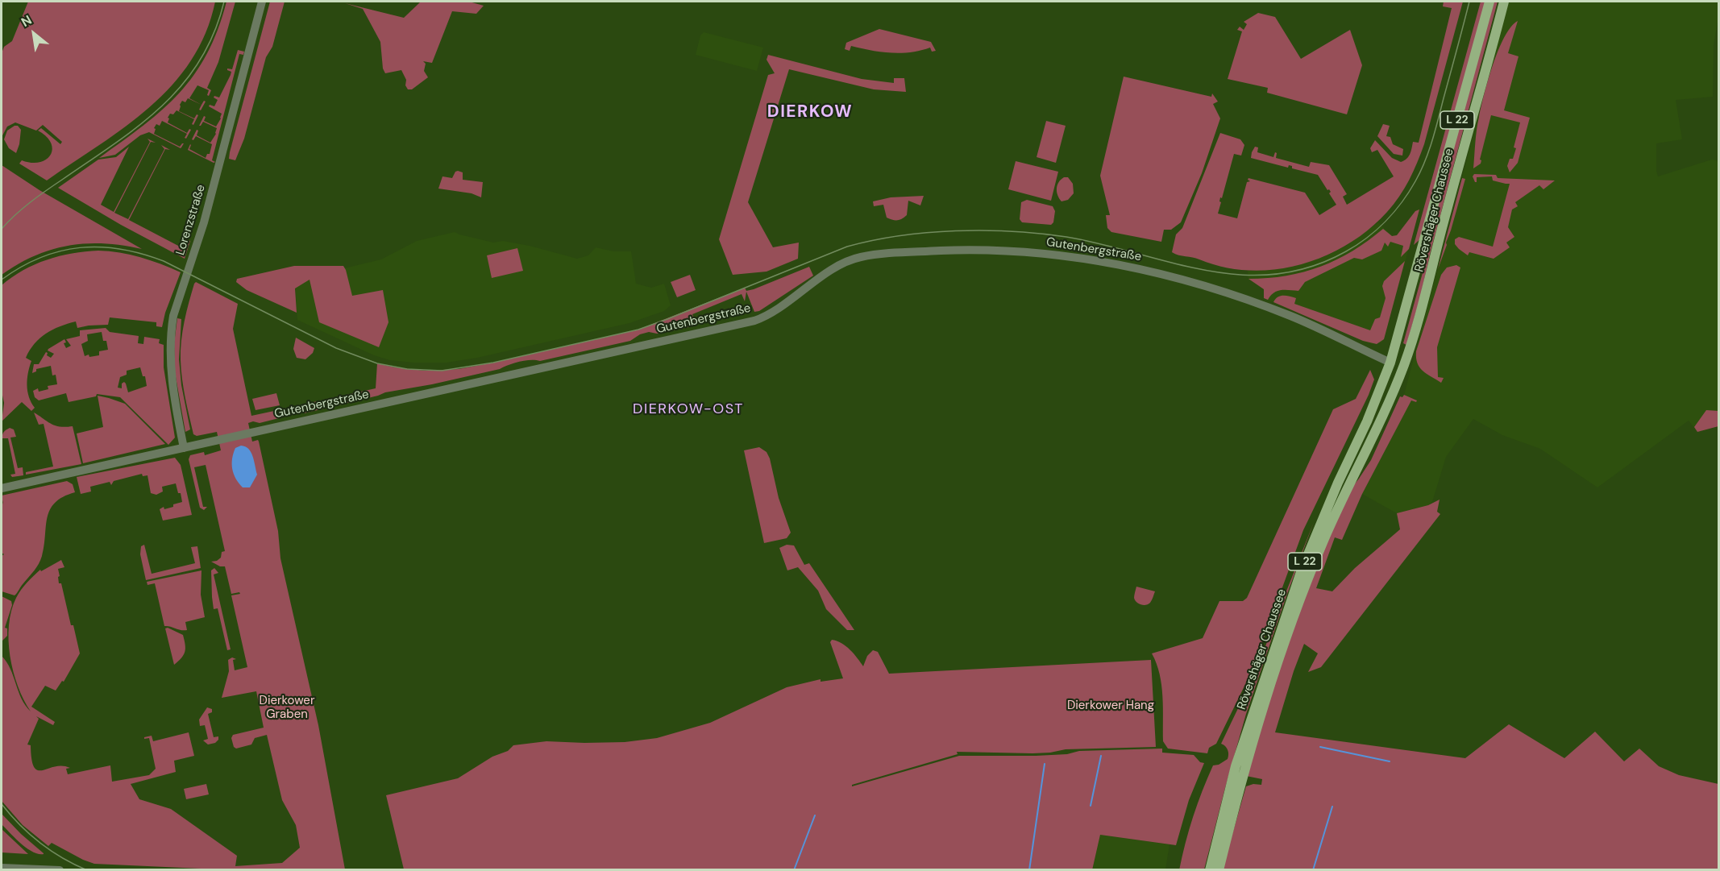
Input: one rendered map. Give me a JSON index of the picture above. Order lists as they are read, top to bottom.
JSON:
{
  "streets": {
    "main road": ["L 22", "Rövershäger Chaussee"],
    "street": ["Lorenzstraße", "Gutenbergstraße"]
  },
  "crossings": [
    ["Rövershäger Chaussee", "Gutenbergstraße"],
    ["Lorenzstraße", "Gutenbergstraße"]
  ],
  "districts": ["DIERKOW", "DIERKOW-OST"],
  "parks": ["Dierkower Graben", "Dierkower Hang"],
  "north": "top left"
}
